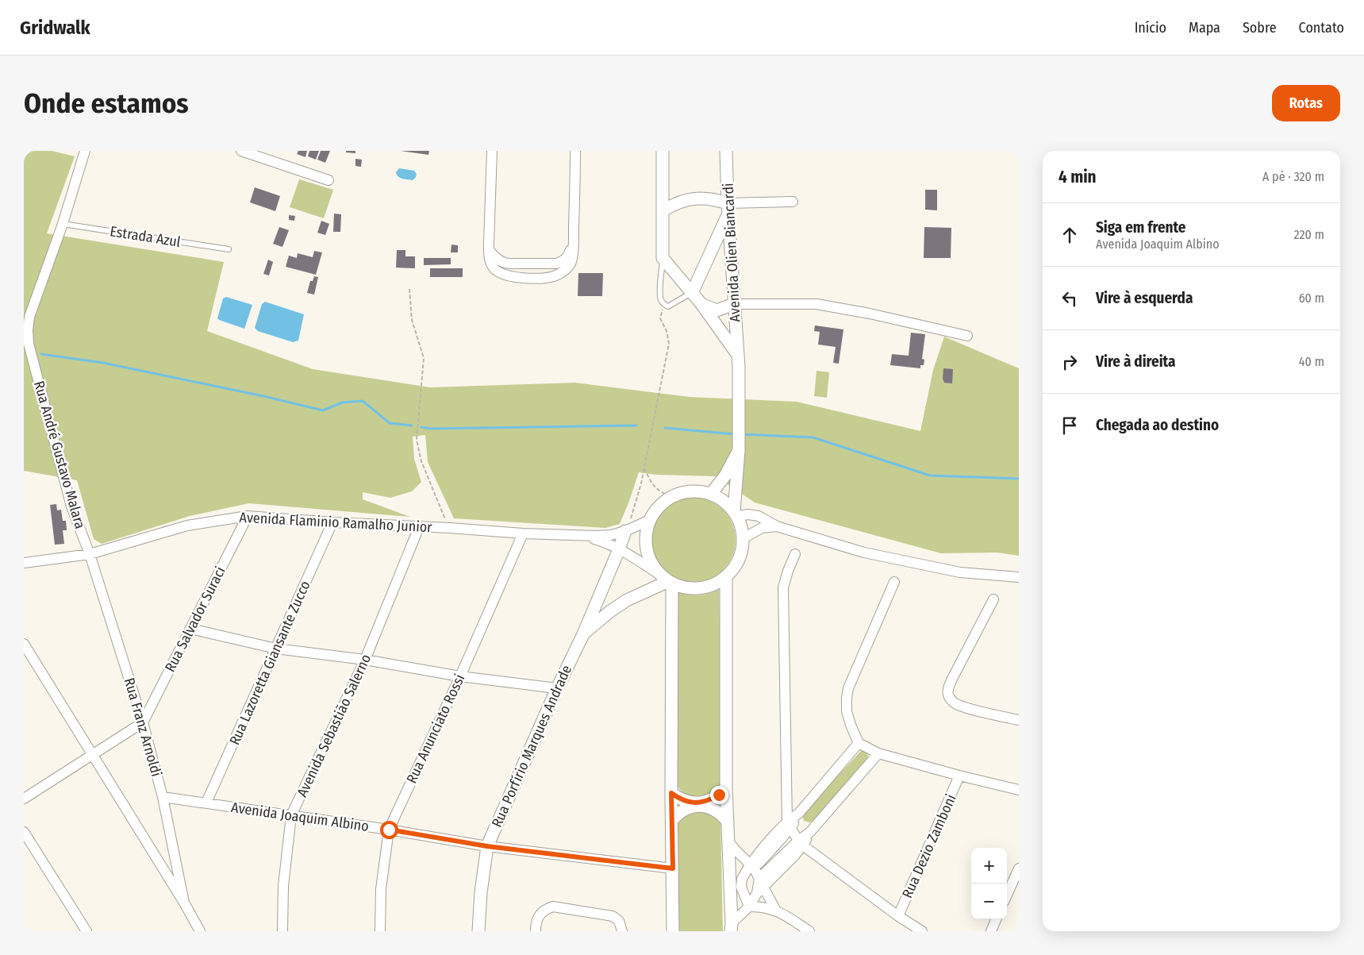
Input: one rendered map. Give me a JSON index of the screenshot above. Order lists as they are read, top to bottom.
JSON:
{
  "streets": {
    "street": [
      "Avenida Olien Biancardi",
      "Rua André Gustavo Malara",
      "Avenida Flaminio Ramalho Junior",
      "Rua Salvador Suraci",
      "Rua Lazoretta Giansante Zucco",
      "Avenida Sebastião Salerno",
      "Rua Franz Arnoldi",
      "Rua Anunciato Rossi",
      "Rua Porfírio Marques Andrade",
      "Avenida Joaquim Albino",
      "Rua Dezio Zamboni"
    ],
    "lane": ["Estrada Azul"]
  },
  "crossings": [
    ["Estrada Azul", "Rua André Gustavo Malara"],
    ["Avenida Olien Biancardi", "Avenida Flaminio Ramalho Junior"],
    ["Avenida Olien Biancardi", "Rua Porfírio Marques Andrade"],
    ["Rua André Gustavo Malara", "Avenida Flaminio Ramalho Junior"],
    ["Rua André Gustavo Malara", "Rua Franz Arnoldi"],
    ["Avenida Flaminio Ramalho Junior", "Rua Salvador Suraci"],
    ["Avenida Flaminio Ramalho Junior", "Rua Lazoretta Giansante Zucco"],
    ["Avenida Flaminio Ramalho Junior", "Avenida Sebastião Salerno"],
    ["Avenida Flaminio Ramalho Junior", "Rua Franz Arnoldi"],
    ["Avenida Flaminio Ramalho Junior", "Rua Anunciato Rossi"],
    ["Avenida Flaminio Ramalho Junior", "Rua Porfírio Marques Andrade"],
    ["Rua Salvador Suraci", "Rua Franz Arnoldi"],
    ["Rua Lazoretta Giansante Zucco", "Avenida Joaquim Albino"],
    ["Avenida Sebastião Salerno", "Avenida Joaquim Albino"],
    ["Rua Franz Arnoldi", "Avenida Joaquim Albino"],
    ["Rua Anunciato Rossi", "Avenida Joaquim Albino"],
    ["Rua Porfírio Marques Andrade", "Avenida Joaquim Albino"]
  ],
  "page": {
    "header": "Gridwalk",
    "nav": [
      "Início",
      "Mapa",
      "Sobre",
      "Contato"
    ],
    "buttons": "Rotas",
    "title": "Onde estamos",
    "heading": ["4 min", "A pé · 320 m"],
    "list": [
      ["Siga em frente", "Avenida Joaquim Albino", "220 m"],
      ["Vire à esquerda", "60 m"],
      ["Vire à direita", "40 m"],
      "Chegada ao destino"
    ],
    "map_buttons": ["+", "−"]
  }
}
